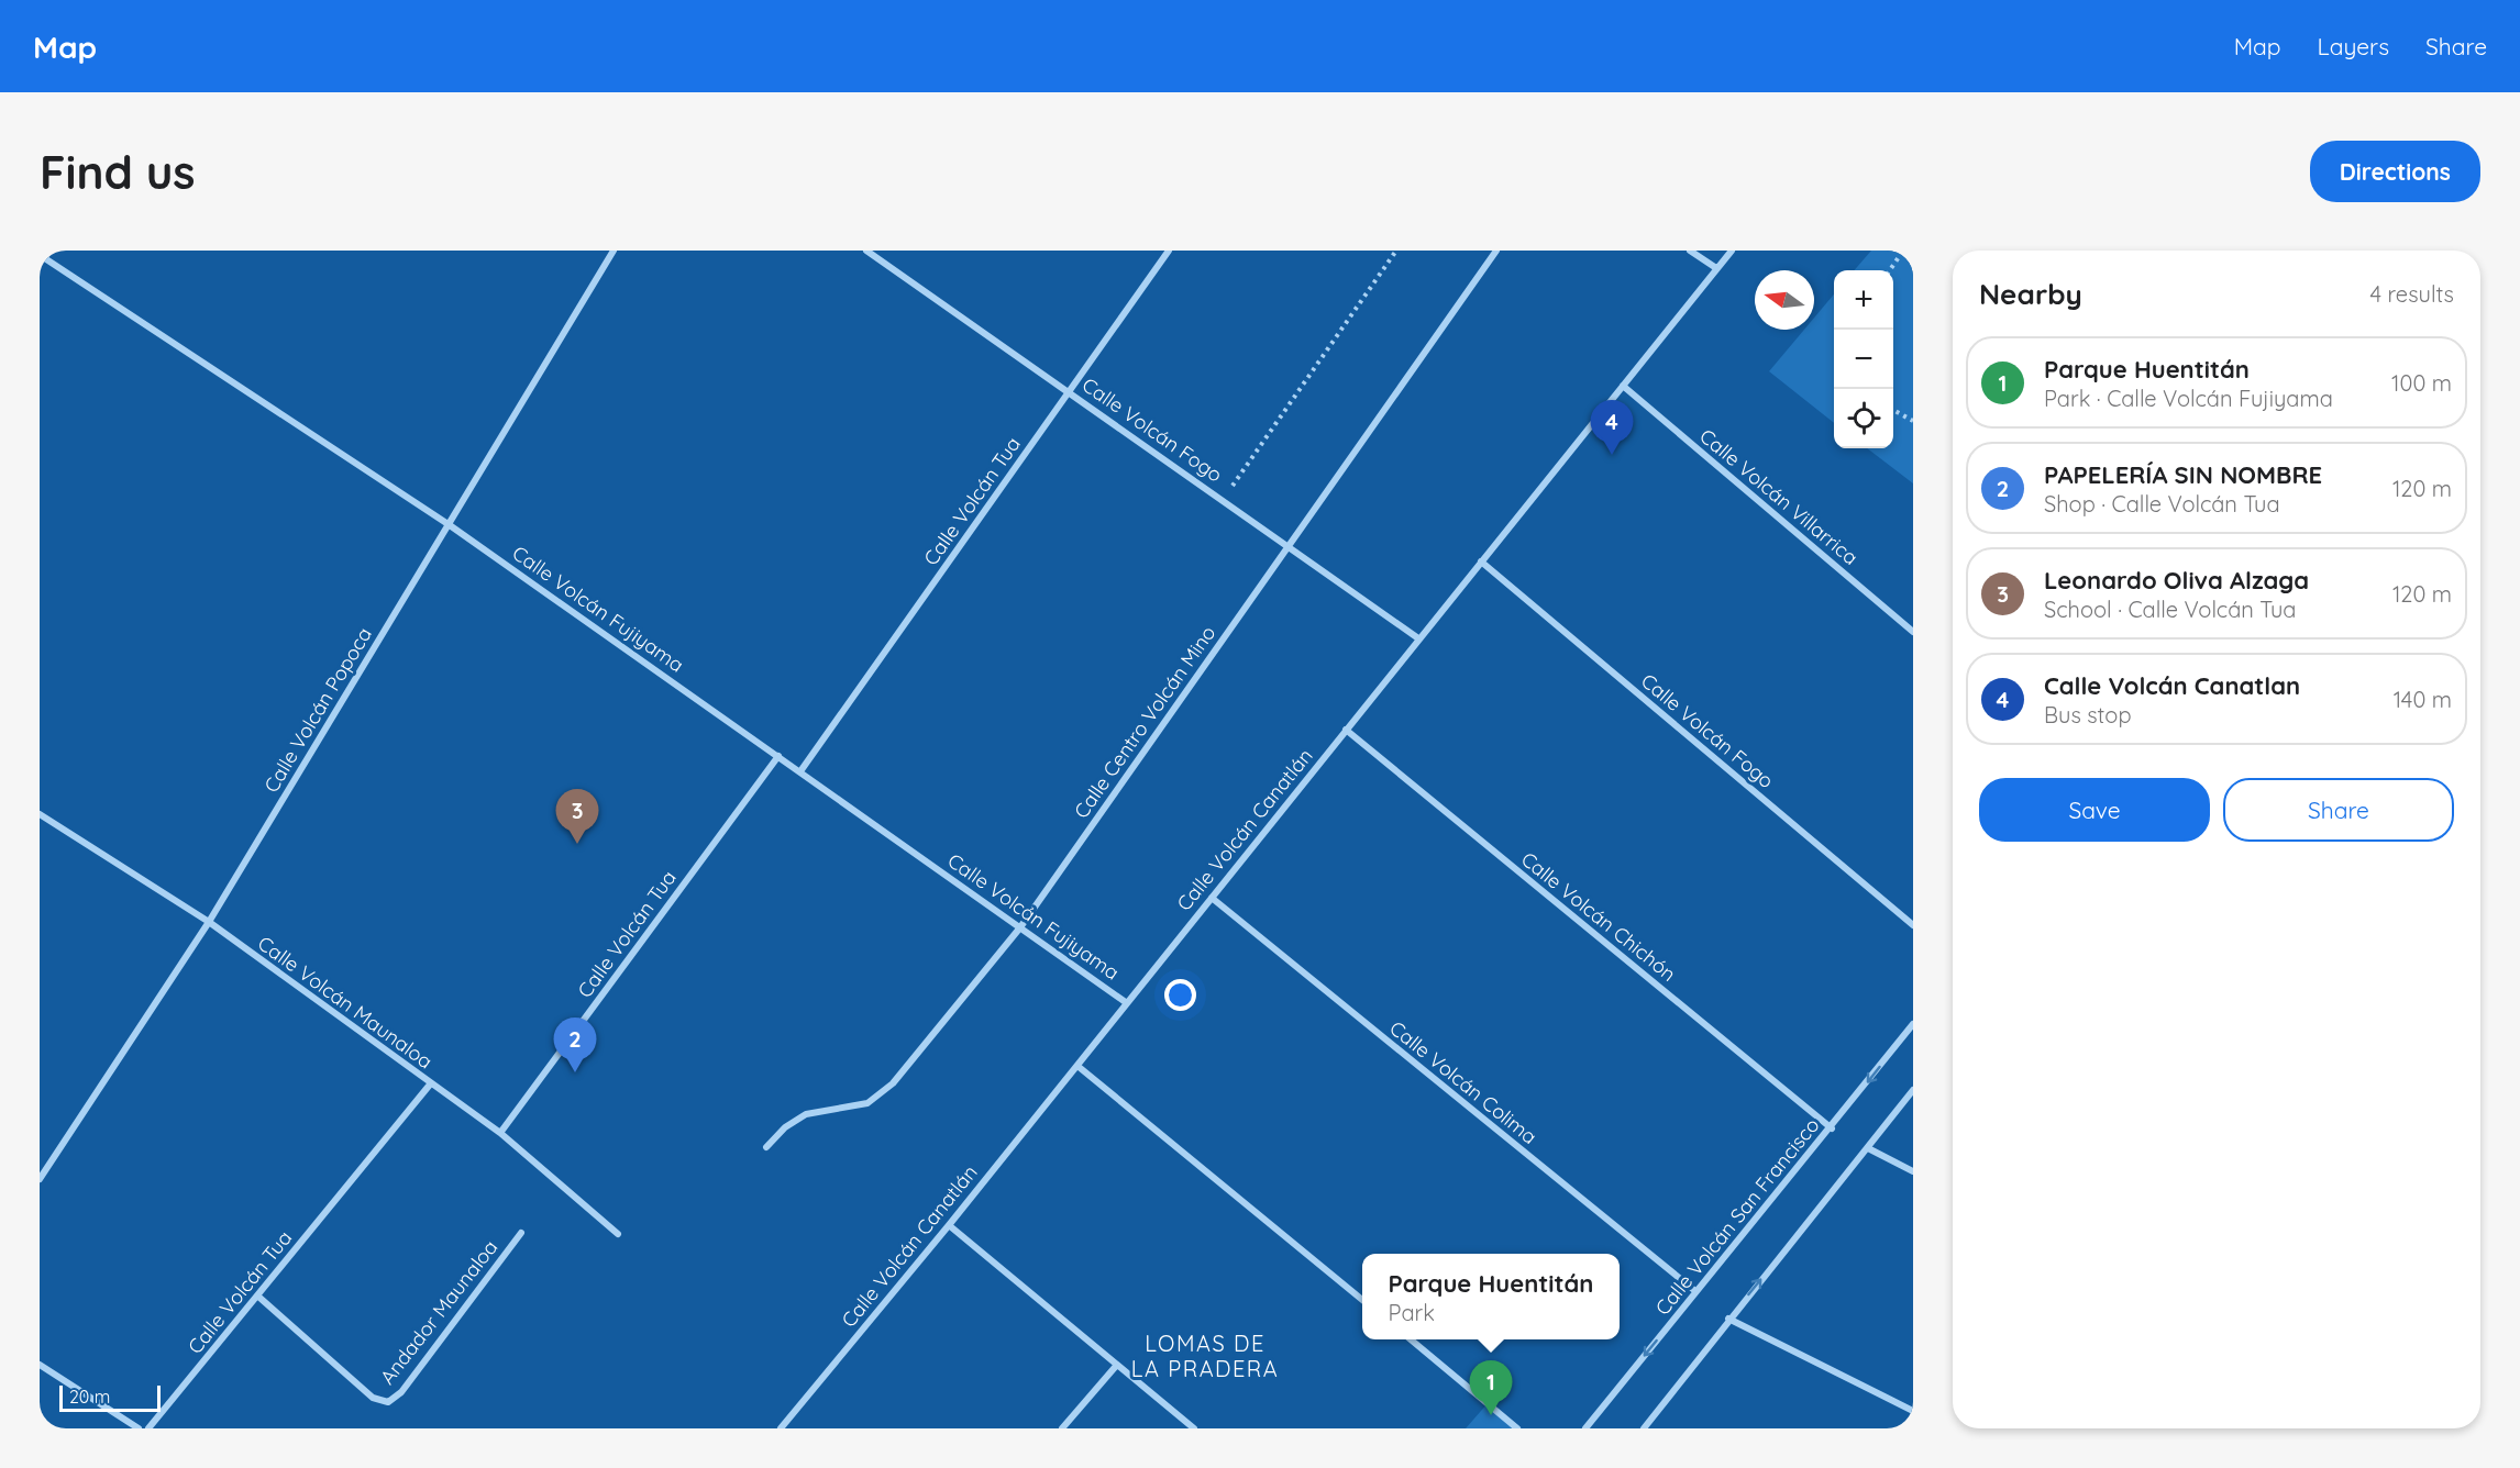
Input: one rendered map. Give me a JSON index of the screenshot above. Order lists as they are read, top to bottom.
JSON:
{
  "streets": {
    "street": [
      "Calle Volcán Fogo",
      "Calle Volcán Villarrica",
      "Calle Volcán Tua",
      "Calle Volcán Fujiyama",
      "Calle Volcán Popoca",
      "Calle Centro Volcán Mino",
      "Calle Volcán Canatlán",
      "Calle Volcán Chichón",
      "Calle Volcán Maunaloa",
      "Calle Volcán Colima",
      "Calle Volcán San Francisco",
      "Andador Maunaloa"
    ]
  },
  "crossings": [
    ["Calle Volcán Fogo", "Calle Volcán Tua"],
    ["Calle Volcán Fogo", "Calle Centro Volcán Mino"],
    ["Calle Volcán Fogo", "Calle Volcán Canatlán"],
    ["Calle Volcán Villarrica", "Calle Volcán Canatlán"],
    ["Calle Volcán Tua", "Calle Volcán Fujiyama"],
    ["Calle Volcán Tua", "Calle Volcán Maunaloa"],
    ["Calle Volcán Tua", "Andador Maunaloa"],
    ["Calle Volcán Fujiyama", "Calle Volcán Popoca"],
    ["Calle Volcán Fujiyama", "Calle Centro Volcán Mino"],
    ["Calle Volcán Fujiyama", "Calle Volcán Canatlán"],
    ["Calle Volcán Popoca", "Calle Volcán Maunaloa"],
    ["Calle Volcán Canatlán", "Calle Volcán Chichón"],
    ["Calle Volcán Canatlán", "Calle Volcán Colima"],
    ["Calle Volcán Chichón", "Calle Volcán San Francisco"],
    ["Calle Volcán Colima", "Calle Volcán San Francisco"]
  ],
  "districts": ["LOMAS DE LA PRADERA"],
  "scale_bar": "20 m",
  "north": "left",
  "page": {
    "header": "Map",
    "nav": ["Map", "Layers", "Share"],
    "buttons": [
      "Directions",
      ["Save", "Share"]
    ],
    "title": "Find us",
    "heading": ["Nearby", "4 results"],
    "map_buttons": ["+", "−"],
    "list": [
      {
        "mark": "1",
        "name": "Parque Huentitán",
        "note": "Park · Calle Volcán Fujiyama",
        "value": "100 m"
      },
      {
        "mark": "2",
        "name": "PAPELERÍA SIN NOMBRE",
        "note": "Shop · Calle Volcán Tua",
        "value": "120 m"
      },
      {
        "mark": "3",
        "name": "Leonardo Oliva Alzaga",
        "note": "School · Calle Volcán Tua",
        "value": "120 m"
      },
      {
        "mark": "4",
        "name": "Calle Volcán Canatlan",
        "note": "Bus stop",
        "value": "140 m"
      }
    ],
    "pins": [
      "4",
      "3",
      "2",
      "1"
    ],
    "popup": ["Parque Huentitán", "Park"],
    "scale": "20 m"
  }
}
